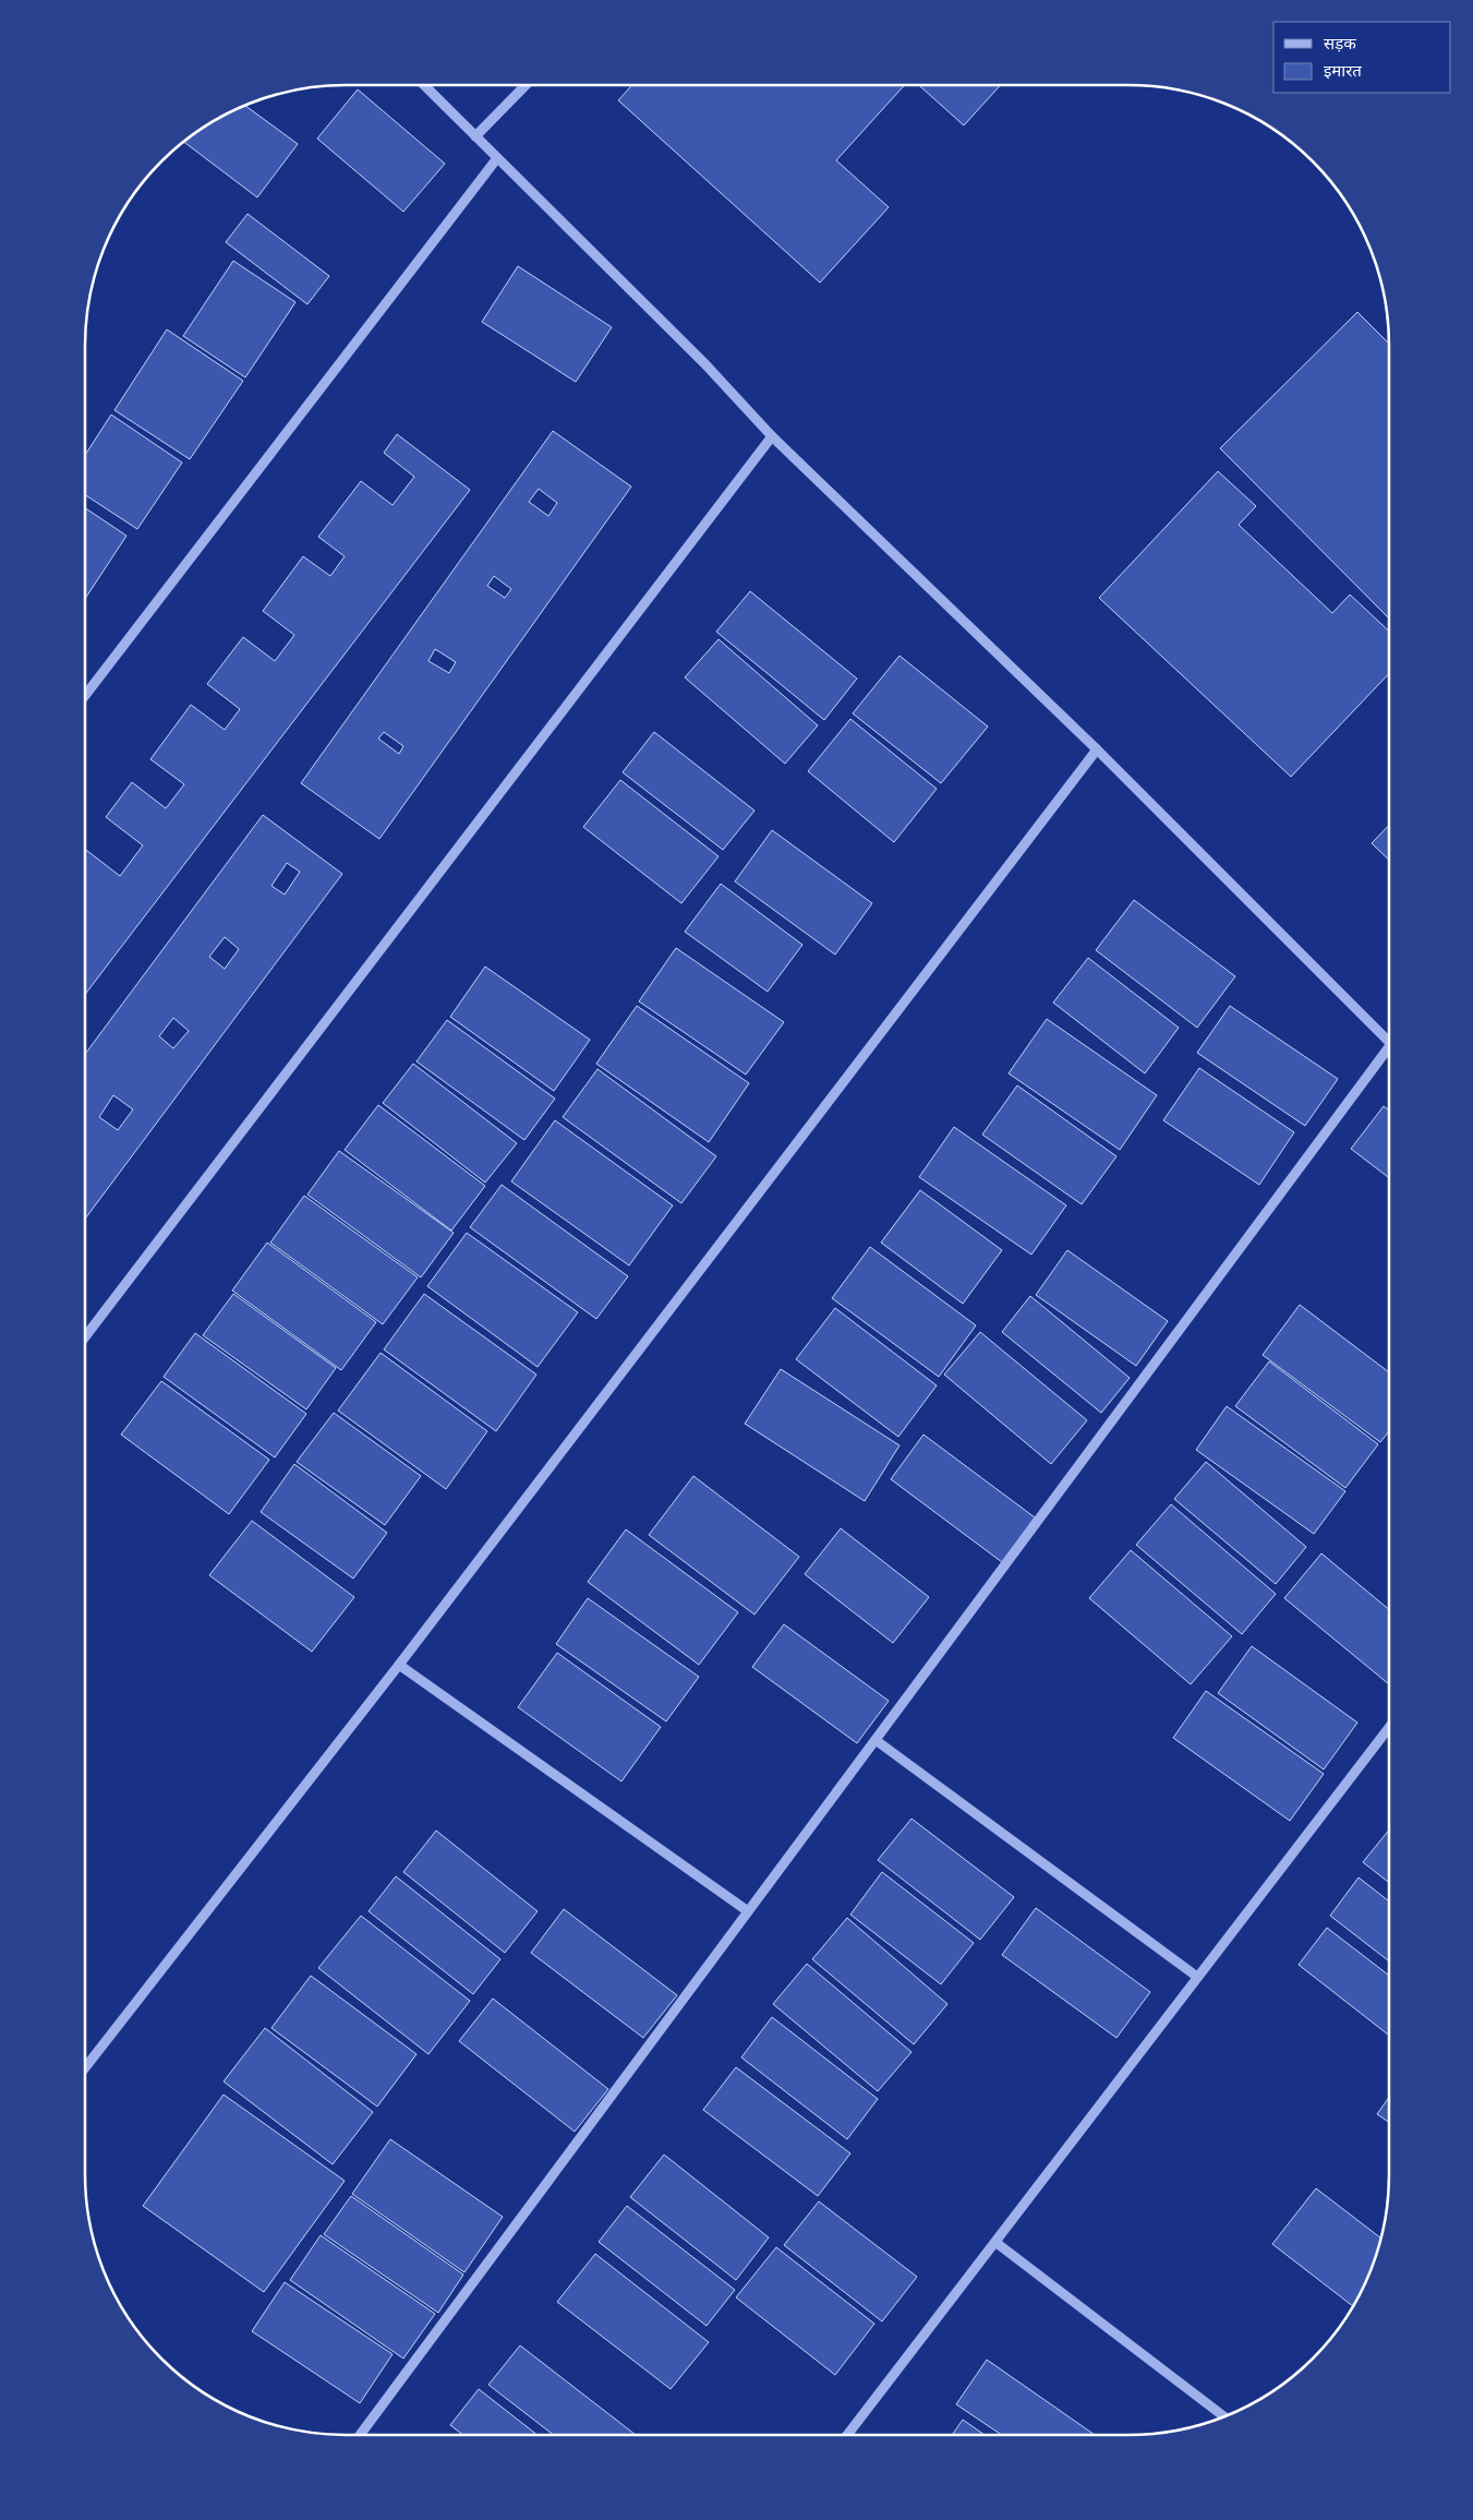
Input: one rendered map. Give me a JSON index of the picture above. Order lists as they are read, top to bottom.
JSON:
{
  "legend": ["सड़क", "इमारत"]
}
